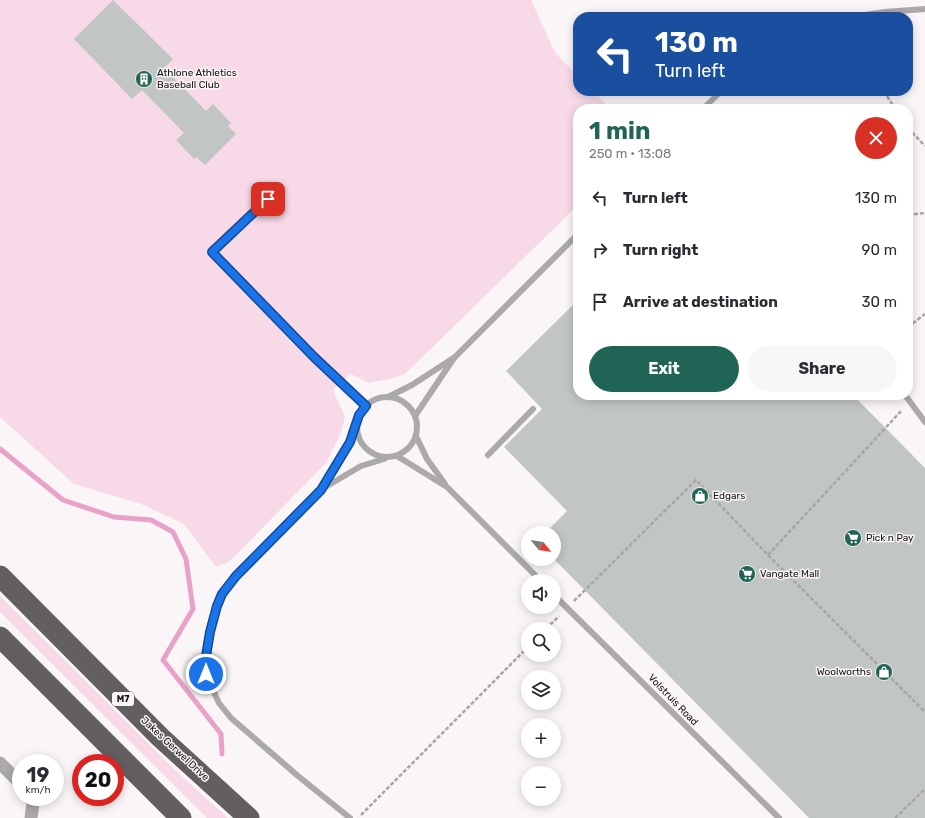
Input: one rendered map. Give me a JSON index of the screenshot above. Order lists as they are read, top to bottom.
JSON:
{
  "streets": {
    "highway": ["M7", "Jakes Gerwel Drive"],
    "lane": ["Volstruis Road"]
  },
  "places": {
    "building": ["Athlone Athletics Baseball Club"],
    "shop": ["Edgars", "Woolworths"],
    "supermarket": ["Pick n Pay", "Vangate Mall"]
  },
  "north": "bottom right",
  "page": {
    "turn": ["130 m", "Turn left"],
    "heading": ["1 min", "250 m · 13:08"],
    "list": [
      {
        "name": "Turn left",
        "value": "130 m"
      },
      {
        "name": "Turn right",
        "value": "90 m"
      },
      {
        "name": "Arrive at destination",
        "value": "30 m"
      }
    ],
    "buttons": ["Exit", "Share"],
    "map_buttons": ["+", "−"],
    "speed": "19 km/h",
    "limit": "20"
  }
}
